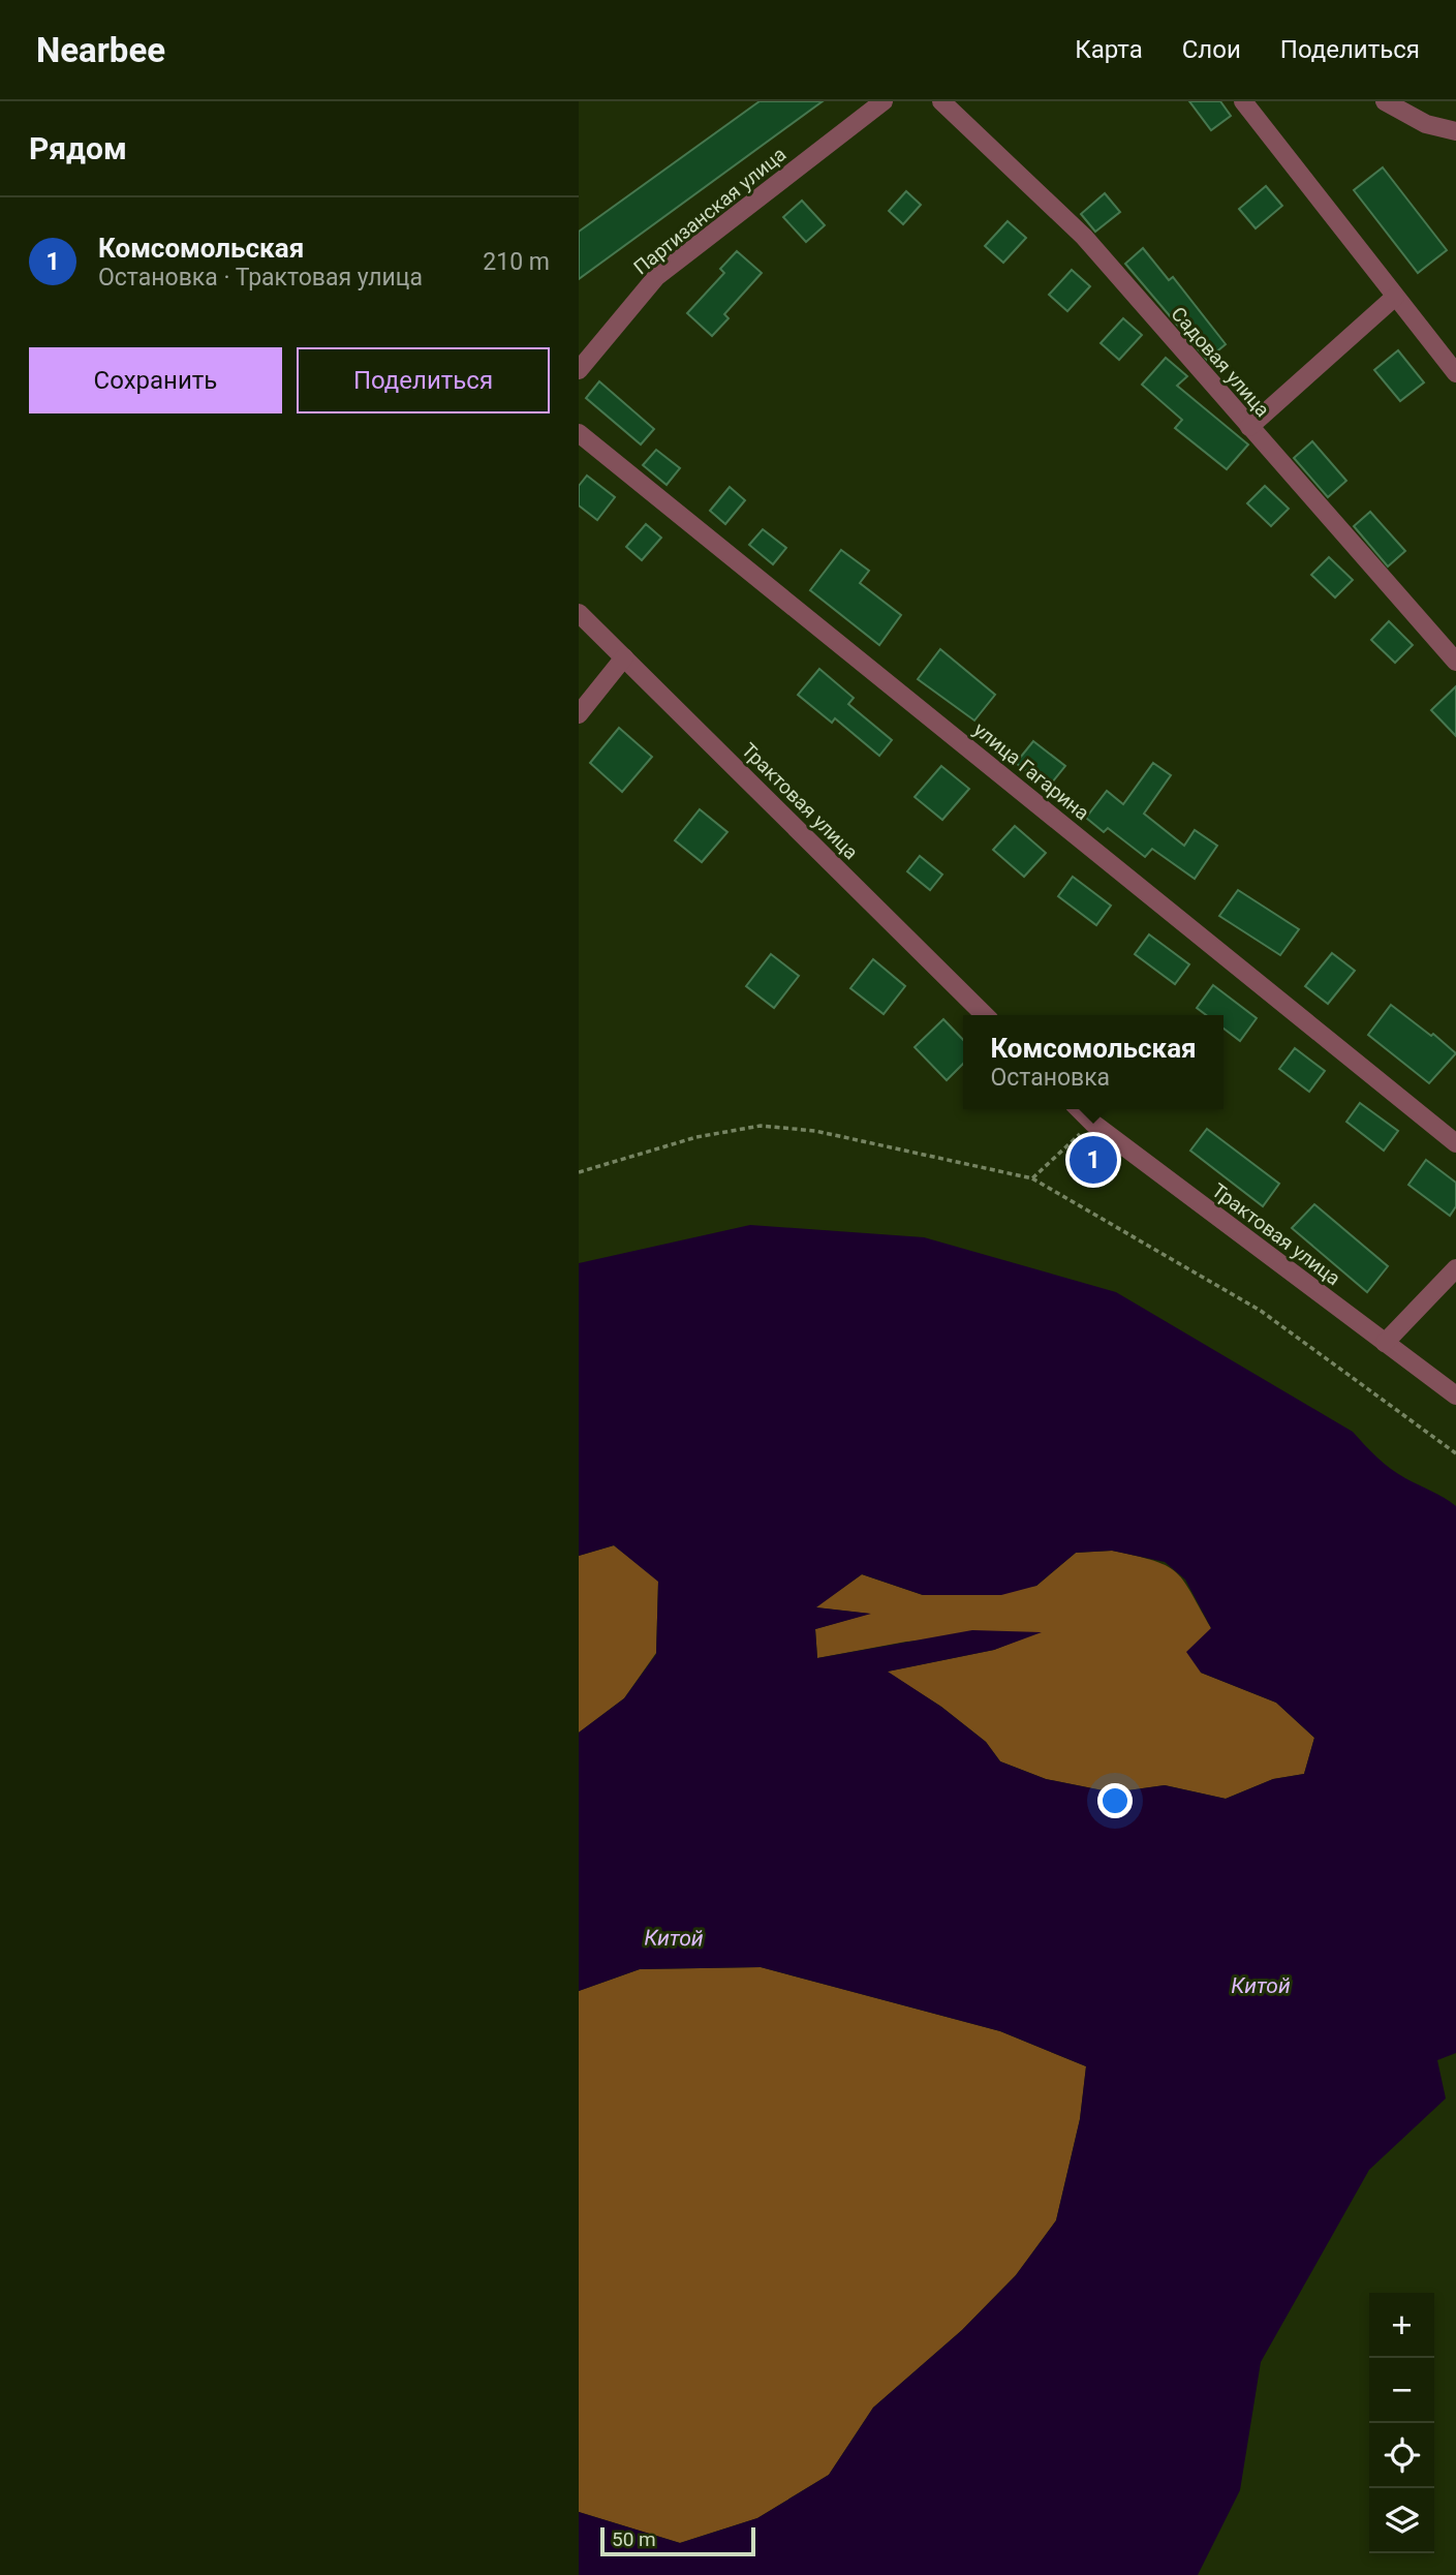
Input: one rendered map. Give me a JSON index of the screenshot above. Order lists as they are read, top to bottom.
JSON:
{
  "streets": {
    "street": [
      "Партизанская улица",
      "Садовая улица",
      "улица Гагарина",
      "Трактовая улица"
    ]
  },
  "water": ["Китой"],
  "scale_bar": "50 m",
  "page": {
    "header": "Nearbee",
    "nav": ["Карта", "Слои", "Поделиться"],
    "heading": "Рядом",
    "list": [
      {
        "mark": "1",
        "name": "Комсомольская",
        "note": "Остановка · Трактовая улица",
        "value": "210 m"
      }
    ],
    "buttons": ["Сохранить", "Поделиться"],
    "popup": ["Комсомольская", "Остановка"],
    "pins": "1",
    "map_buttons": ["+", "−"],
    "scale": "50 m"
  }
}
